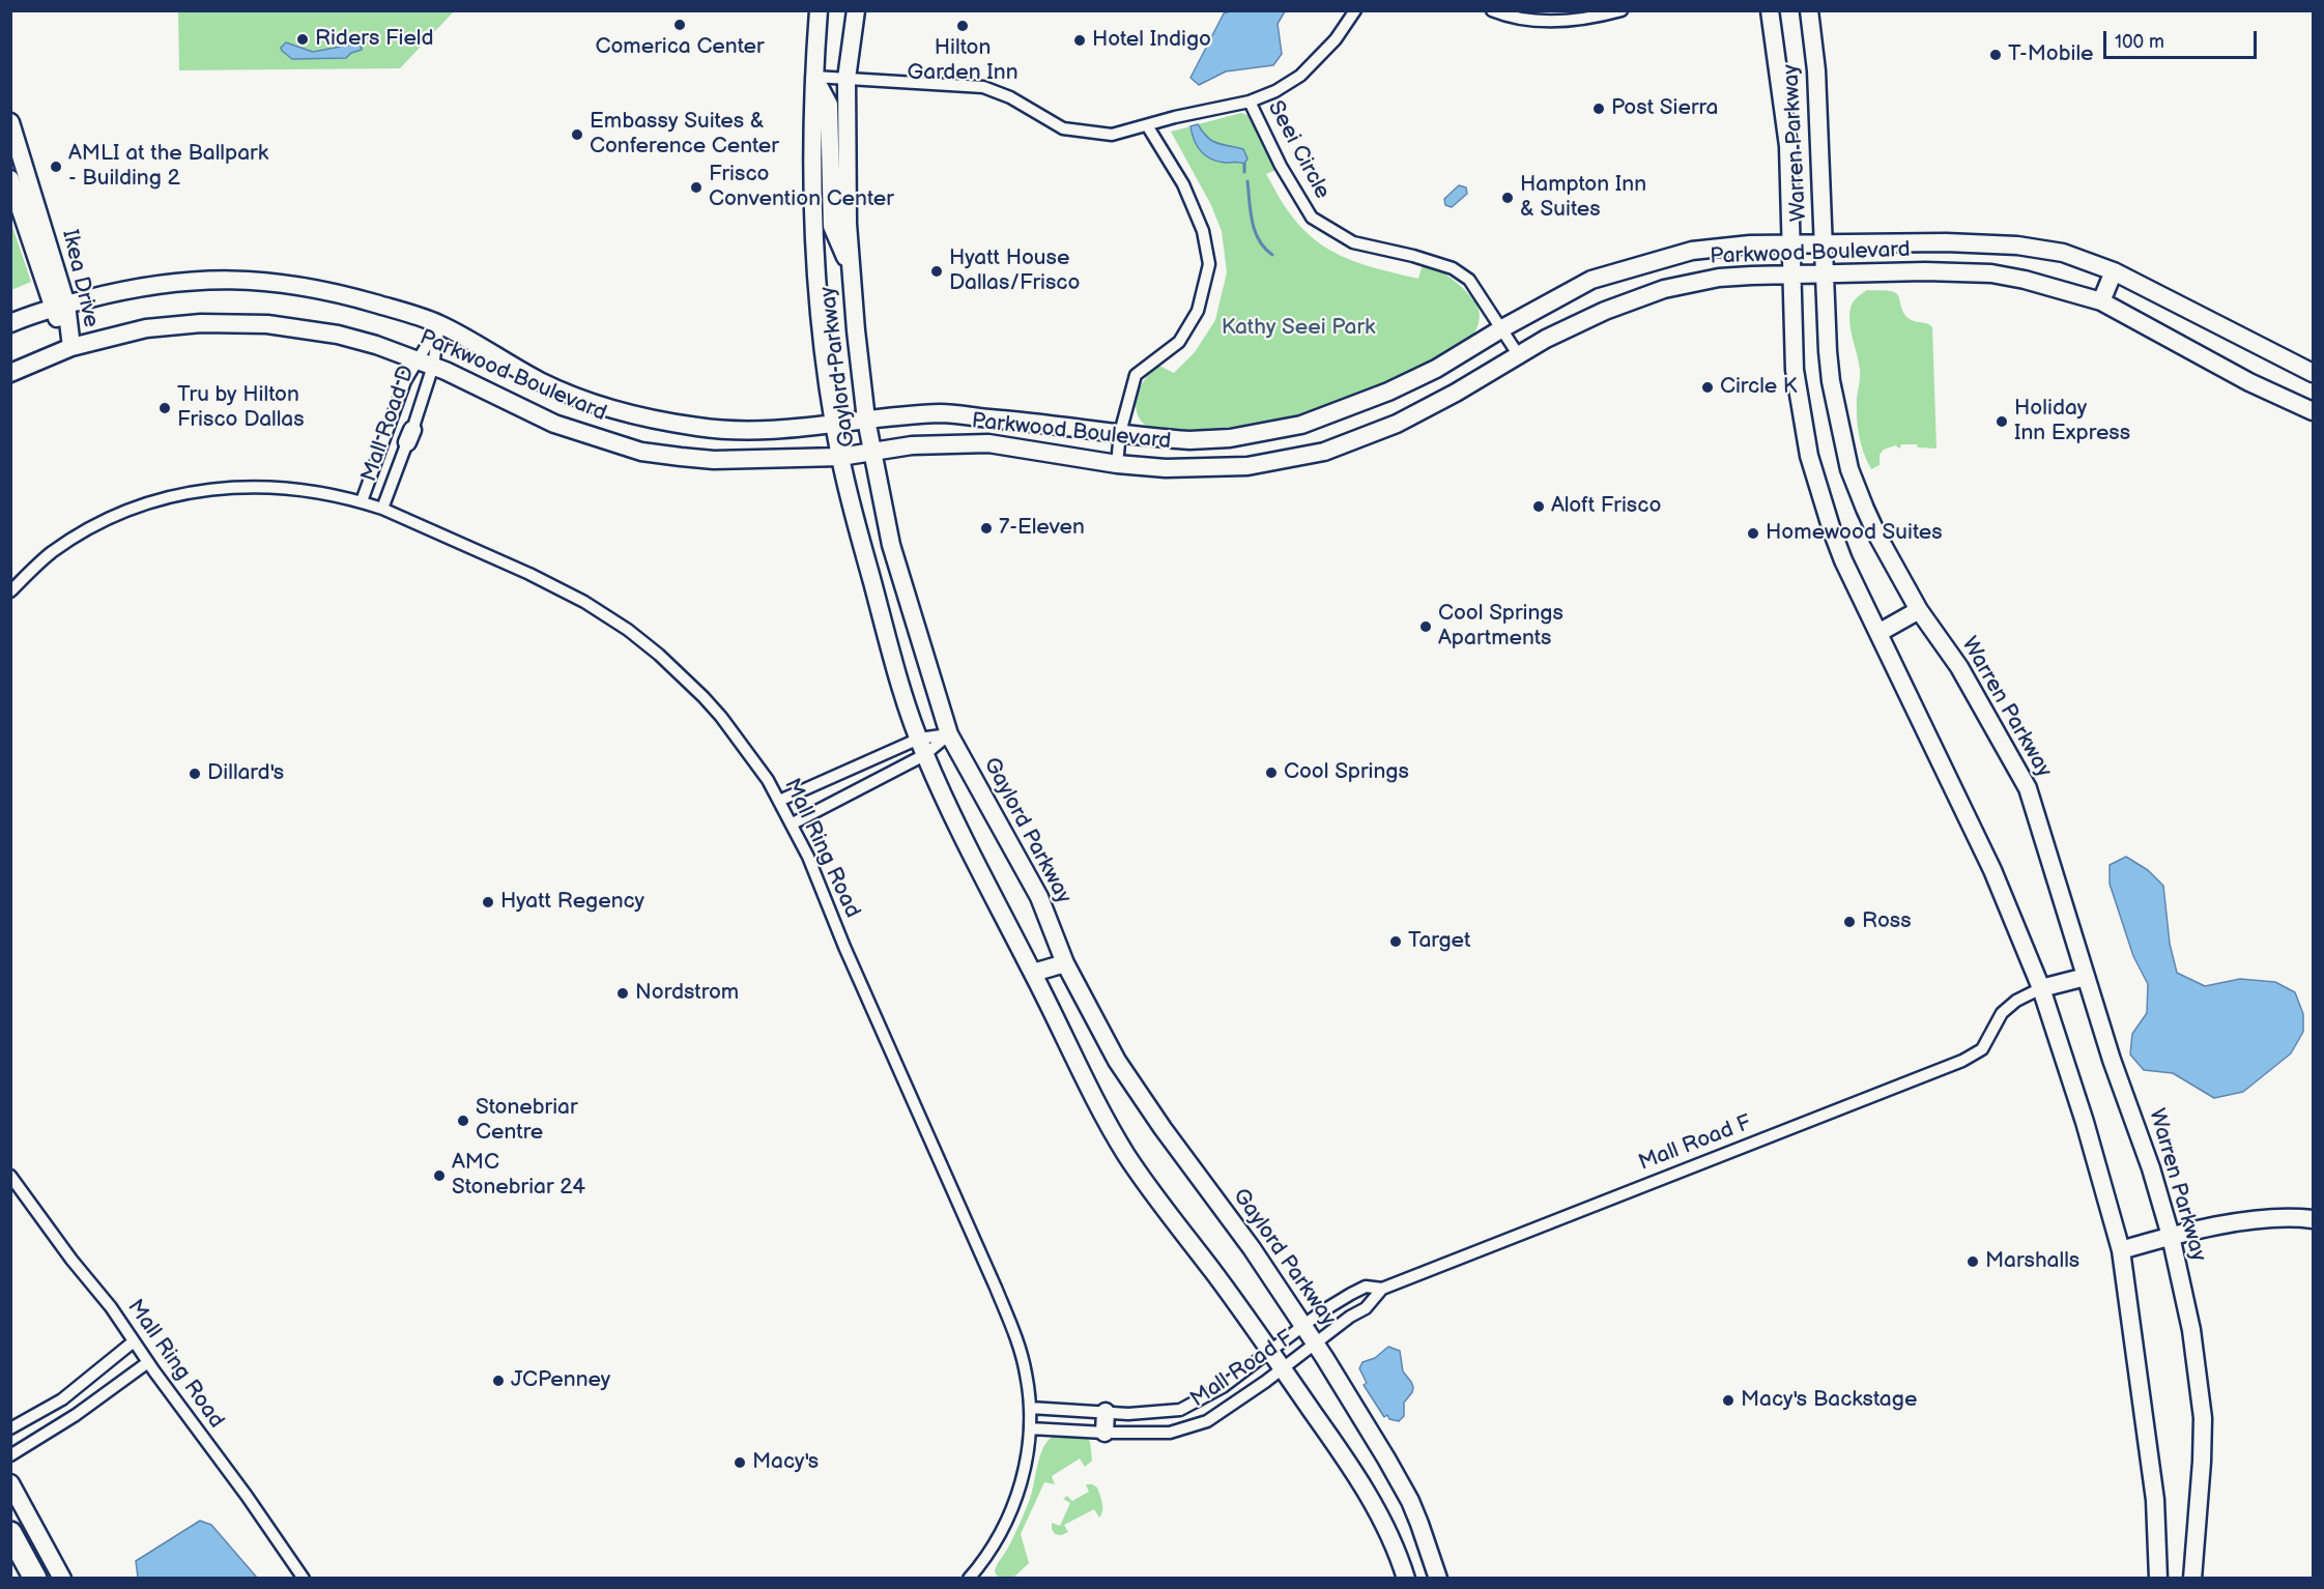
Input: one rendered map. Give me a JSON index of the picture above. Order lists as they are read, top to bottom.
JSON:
{
  "streets": {
    "main road": [
      "Warren Parkway",
      "Parkwood Boulevard",
      "Ikea Drive",
      "Gaylord Parkway"
    ],
    "street": [
      "Seei Circle",
      "Mall Road D",
      "Mall Ring Road",
      "Mall Road F"
    ]
  },
  "crossings": [
    ["Warren Parkway", "Parkwood Boulevard"],
    ["Warren Parkway", "Mall Road F"],
    ["Seei Circle", "Parkwood Boulevard"],
    ["Parkwood Boulevard", "Ikea Drive"],
    ["Parkwood Boulevard", "Gaylord Parkway"],
    ["Parkwood Boulevard", "Mall Road D"],
    ["Gaylord Parkway", "Mall Road F"],
    ["Mall Road D", "Mall Ring Road"],
    ["Mall Ring Road", "Mall Road F"]
  ],
  "parks": ["Kathy Seei Park"],
  "places": [
    "Comerica Center",
    "Hilton Garden Inn",
    "Riders Field",
    "Hotel Indigo",
    "T-Mobile",
    "Post Sierra",
    "Embassy Suites & Conference Center",
    "AMLI at the Ballpark - Building 2",
    "Frisco Convention Center",
    "Hampton Inn & Suites",
    "Hyatt House Dallas/Frisco",
    "Circle K",
    "Tru by Hilton Frisco Dallas",
    "Holiday Inn Express",
    "Aloft Frisco",
    "7-Eleven",
    "Homewood Suites",
    "Cool Springs Apartments",
    "Cool Springs",
    "Dillard's",
    "Hyatt Regency",
    "Ross",
    "Target",
    "Nordstrom",
    "Stonebriar Centre",
    "AMC Stonebriar 24",
    "Marshalls",
    "JCPenney",
    "Macy's Backstage",
    "Macy's"
  ],
  "scale_bar": "100 m"
}
